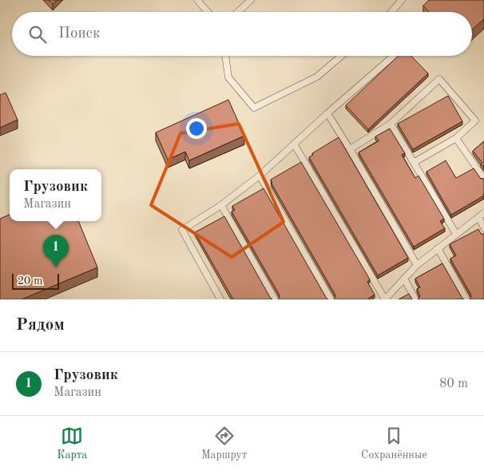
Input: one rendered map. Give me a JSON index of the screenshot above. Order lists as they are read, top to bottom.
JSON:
{
  "scale_bar": "20 m",
  "page": {
    "search": "Поиск",
    "popup": ["Грузовик", "Магазин"],
    "pins": "1",
    "scale": "20 m",
    "heading": "Рядом",
    "list": [
      {
        "mark": "1",
        "name": "Грузовик",
        "note": "Магазин",
        "value": "80 m"
      }
    ],
    "nav": ["Карта", "Маршрут", "Сохранённые"]
  }
}
